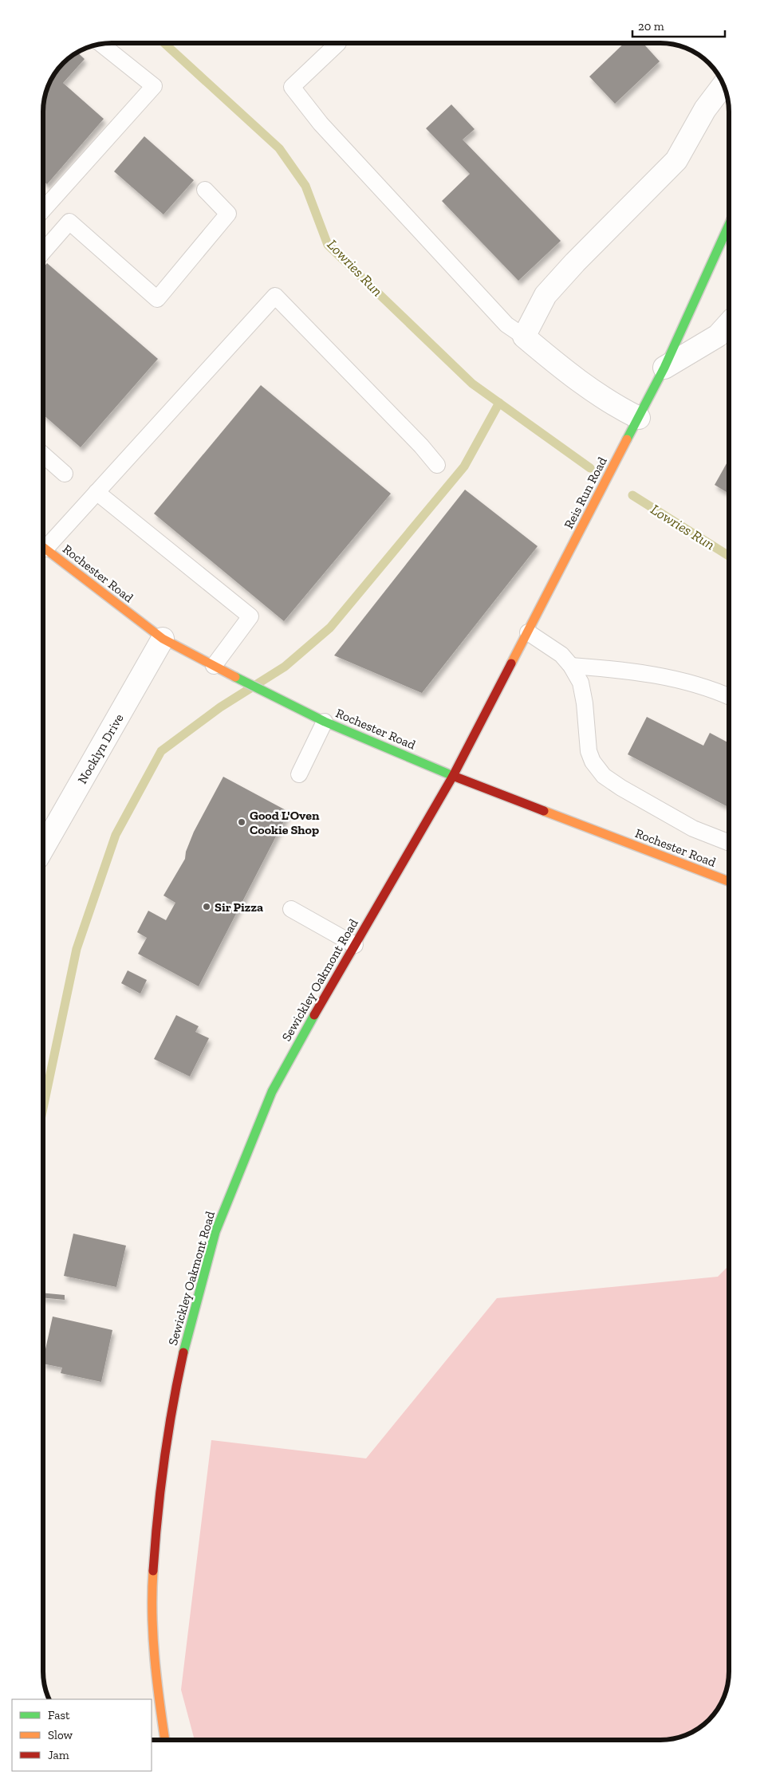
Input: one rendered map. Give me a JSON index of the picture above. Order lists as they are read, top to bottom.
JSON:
{
  "streets": {
    "main road": ["Reis Run Road", "Rochester Road", "Sewickley Oakmont Road"],
    "street": ["Nocklyn Drive"]
  },
  "crossings": [
    ["Reis Run Road", "Rochester Road"],
    ["Reis Run Road", "Sewickley Oakmont Road"],
    ["Rochester Road", "Nocklyn Drive"],
    ["Rochester Road", "Sewickley Oakmont Road"]
  ],
  "water": ["Lowries Run"],
  "places": ["Good L'Oven Cookie Shop", "Sir Pizza"],
  "legend": ["Fast", "Slow", "Jam"],
  "scale_bar": "20 m"
}
